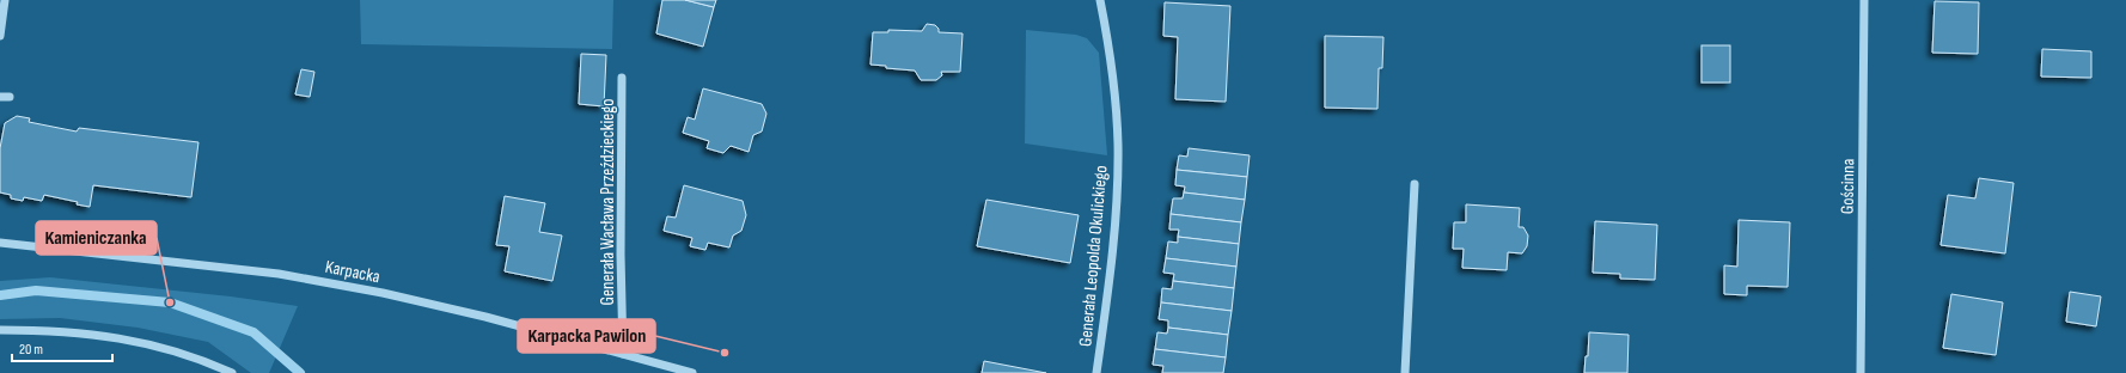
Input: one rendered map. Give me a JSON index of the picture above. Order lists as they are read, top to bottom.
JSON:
{
  "streets": {
    "street": [
      "Gościnna",
      "Generała Wacława Przeździeckiego",
      "Generała Leopolda Okulickiego",
      "Karpacka"
    ]
  },
  "crossings": [
    ["Generała Wacława Przeździeckiego", "Karpacka"]
  ],
  "places": ["Kamieniczanka", "Karpacka Pawilon"],
  "scale_bar": "20 m"
}
